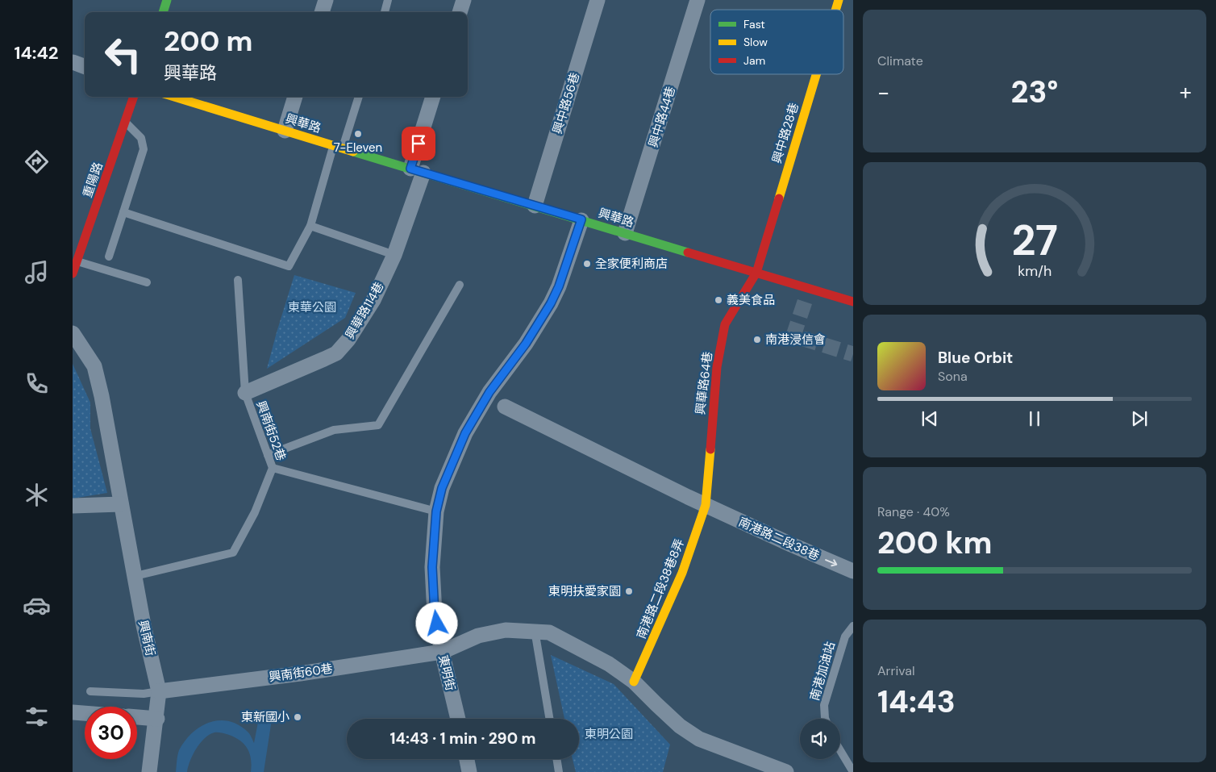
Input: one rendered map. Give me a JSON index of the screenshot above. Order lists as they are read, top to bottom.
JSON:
{
  "streets": {
    "street": [
      "興中路56巷",
      "興中路44巷",
      "興華路",
      "興中路28巷",
      "重陽路",
      "興華路114巷",
      "興華路64巷",
      "南港路二段38巷",
      "南港路二段38巷8弄",
      "興南街",
      "興南街60巷",
      "東明街"
    ],
    "lane": ["興南街52巷", "南港加油站"]
  },
  "crossings": [
    ["興中路56巷", "興華路"],
    ["興中路44巷", "興華路"],
    ["興華路", "興中路28巷"],
    ["興華路", "興華路114巷"],
    ["興華路", "興華路64巷"],
    ["興華路", "東明街"],
    ["興中路28巷", "興華路64巷"],
    ["興華路114巷", "興南街52巷"],
    ["興華路64巷", "南港路二段38巷"],
    ["興華路64巷", "南港路二段38巷8弄"],
    ["興南街52巷", "興南街"],
    ["南港路二段38巷", "南港路二段38巷8弄"],
    ["南港路二段38巷8弄", "興南街60巷"],
    ["興南街", "興南街60巷"],
    ["興南街60巷", "東明街"]
  ],
  "one_way": ["南港路二段38巷"],
  "parks": ["東華公園", "東明公園"],
  "places": [
    "7-Eleven",
    "全家便利商店",
    "義美食品",
    "南港浸信會",
    "東明扶愛家園",
    "東新國小"
  ],
  "legend": ["Fast", "Slow", "Jam"],
  "page": {
    "tabs": "14:42",
    "tile": [
      "Climate",
      ["Range · 40%", "200 km"],
      ["Arrival", "14:43"]
    ],
    "turn": ["200 m", "興華路"],
    "heat": ["−", "23°", "+"],
    "song": ["Blue Orbit", "Sona"],
    "limit": "30",
    "trip": "14:43 · 1 min · 290 m",
    "gauge": ["27", "km/h"]
  }
}
